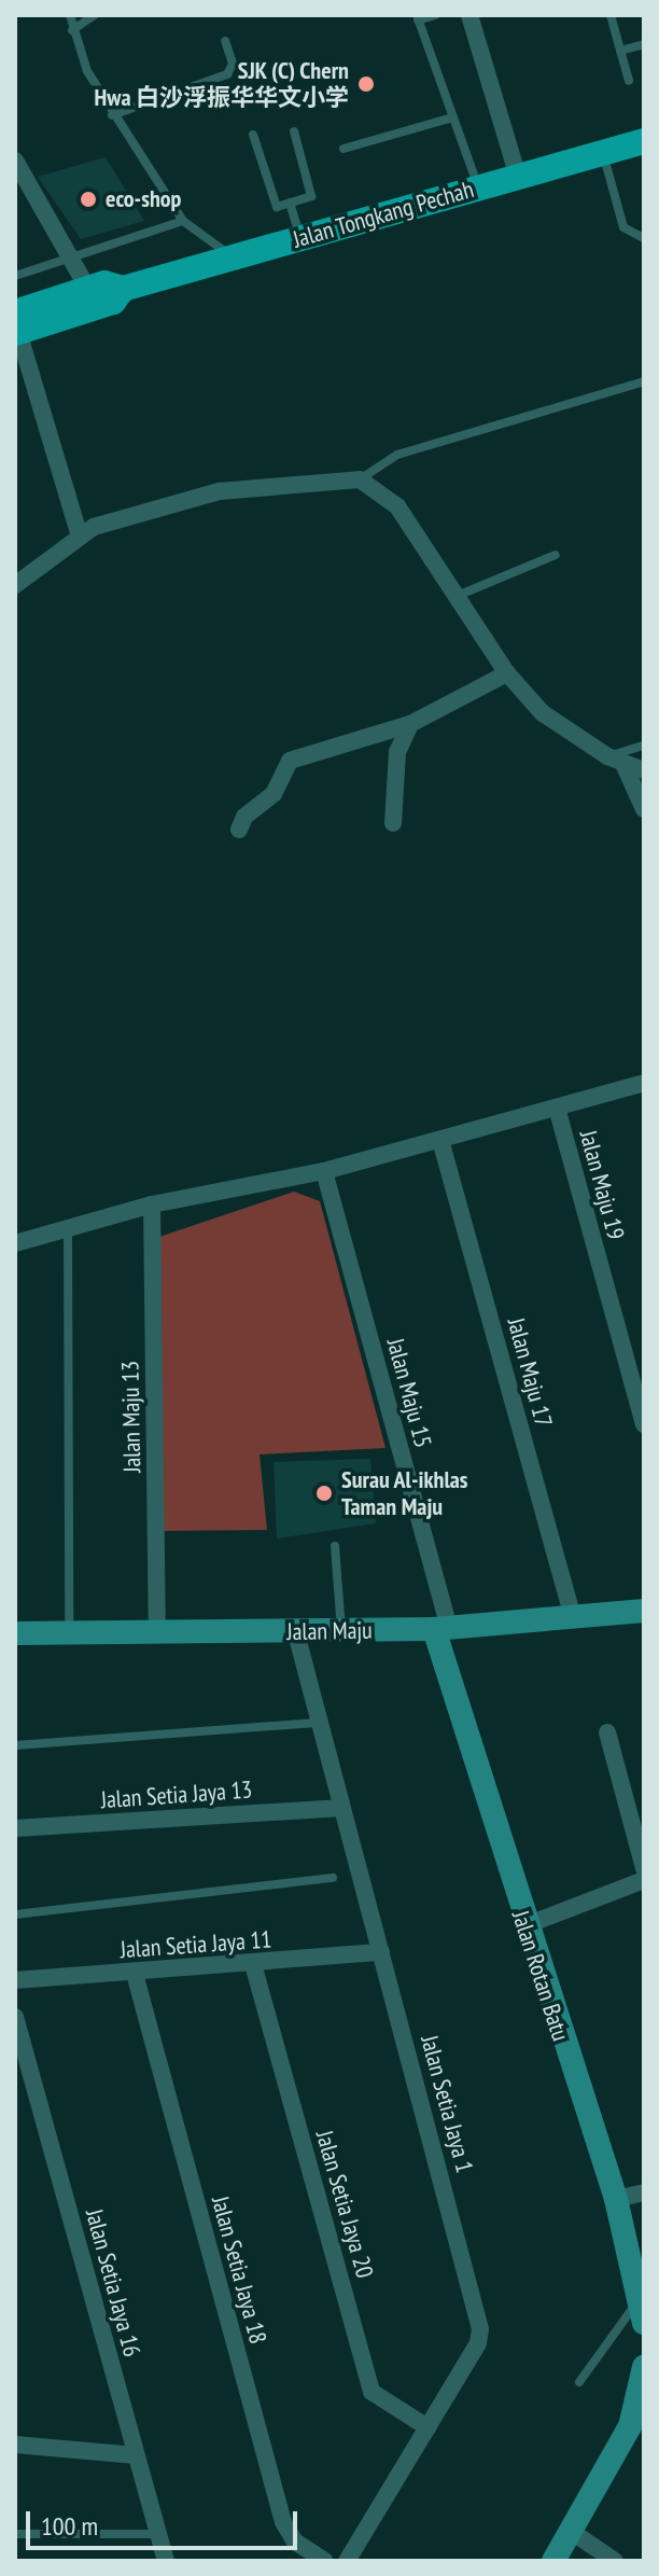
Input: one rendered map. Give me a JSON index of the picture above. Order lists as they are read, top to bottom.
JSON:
{
  "streets": {
    "main road": ["Jalan Tongkang Pechah"],
    "street": [
      "Jalan Maju 19",
      "Jalan Maju 17",
      "Jalan Maju 15",
      "Jalan Maju 13",
      "Jalan Maju",
      "Jalan Setia Jaya 13",
      "Jalan Setia Jaya 11",
      "Jalan Rotan Batu",
      "Jalan Setia Jaya 1",
      "Jalan Setia Jaya 20",
      "Jalan Setia Jaya 18",
      "Jalan Setia Jaya 16"
    ]
  },
  "crossings": [
    ["Jalan Maju 17", "Jalan Maju"],
    ["Jalan Maju 15", "Jalan Maju"],
    ["Jalan Maju 15", "Jalan Rotan Batu"],
    ["Jalan Maju 13", "Jalan Maju"],
    ["Jalan Maju", "Jalan Rotan Batu"],
    ["Jalan Maju", "Jalan Setia Jaya 1"],
    ["Jalan Setia Jaya 13", "Jalan Setia Jaya 1"],
    ["Jalan Setia Jaya 11", "Jalan Setia Jaya 1"],
    ["Jalan Setia Jaya 11", "Jalan Setia Jaya 20"],
    ["Jalan Setia Jaya 11", "Jalan Setia Jaya 18"],
    ["Jalan Setia Jaya 1", "Jalan Setia Jaya 20"]
  ],
  "places": ["SJK (C) Chern Hwa 白沙浮振华华文小学", "eco-shop", "Surau Al-ikhlas Taman Maju"],
  "scale_bar": "100 m"
}
